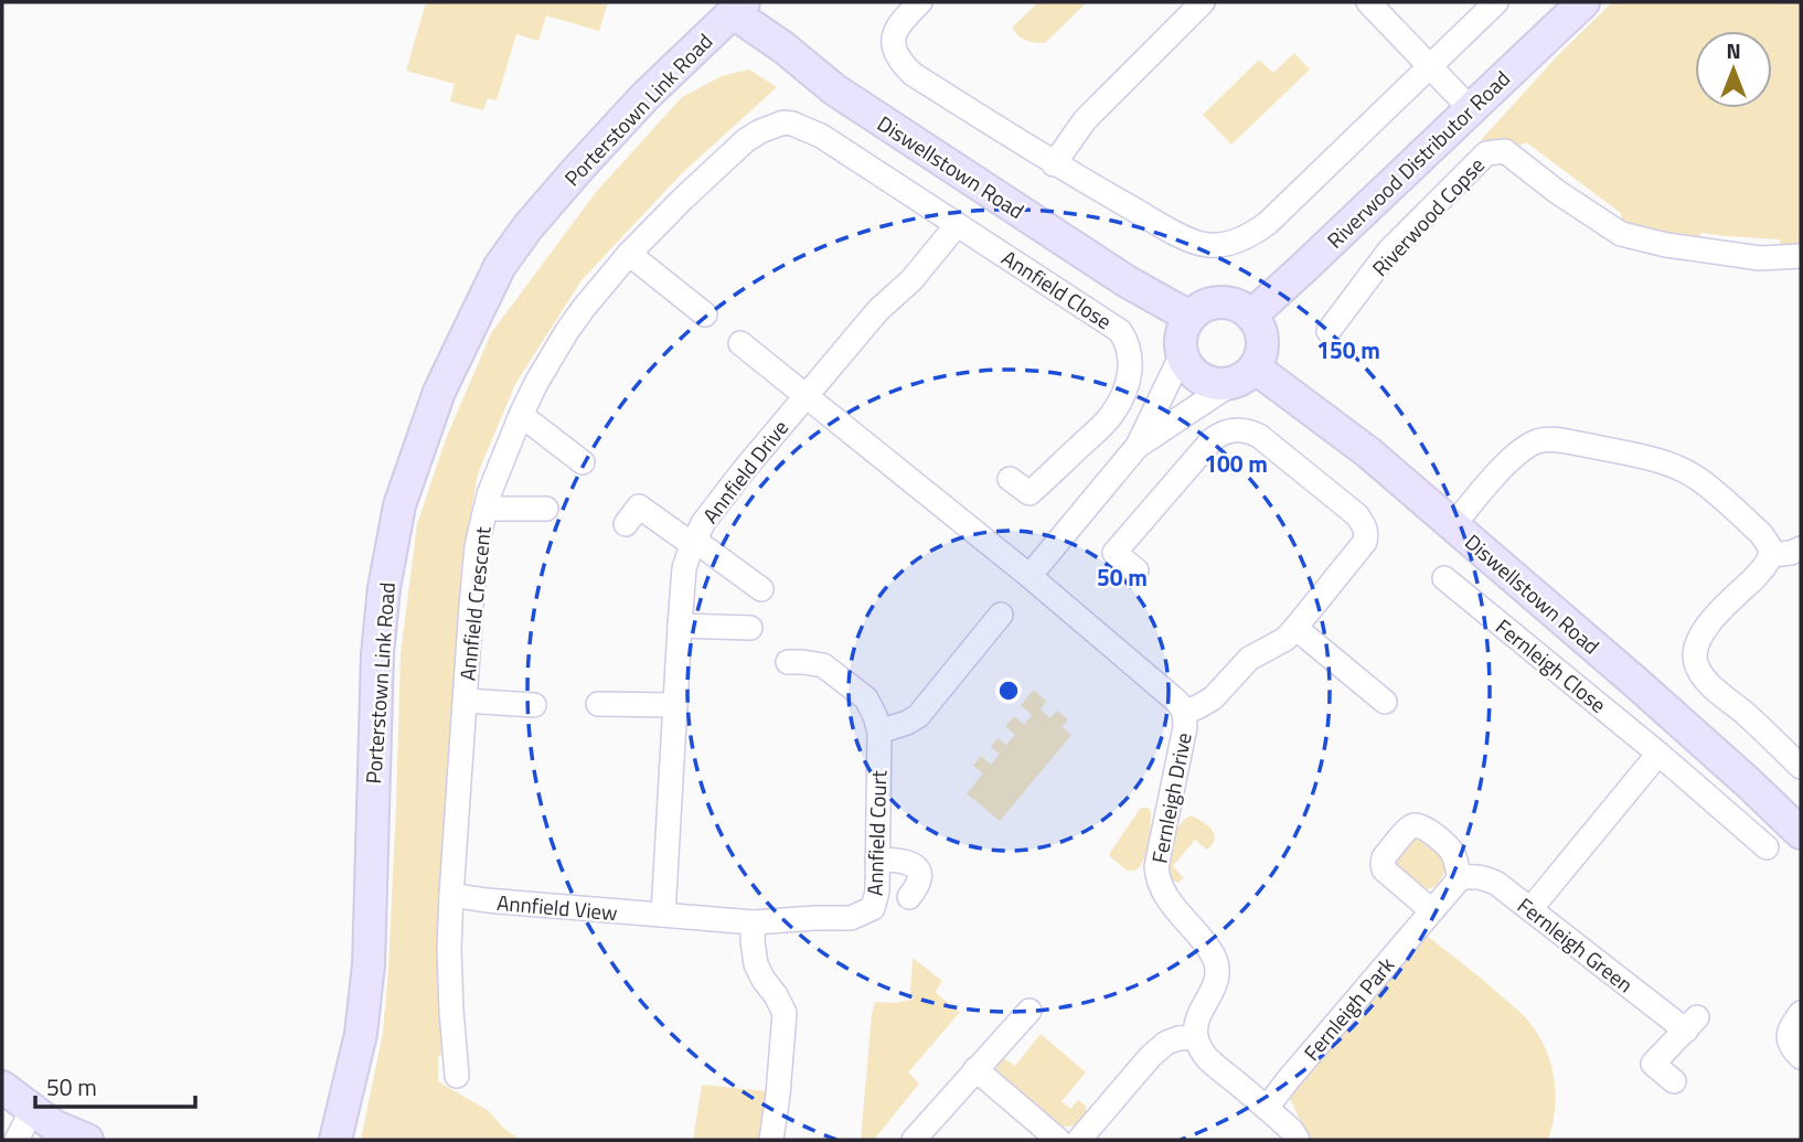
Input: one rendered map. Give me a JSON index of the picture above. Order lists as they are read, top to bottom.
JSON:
{
  "streets": {
    "street": [
      "Porterstown Link Road",
      "Riverwood Distributor Road",
      "Diswellstown Road",
      "Riverwood Copse",
      "Annfield Close",
      "Annfield Drive",
      "Annfield Crescent",
      "Fernleigh Close",
      "Fernleigh Drive",
      "Annfield Court",
      "Annfield View",
      "Fernleigh Green",
      "Fernleigh Park"
    ]
  },
  "crossings": [
    ["Porterstown Link Road", "Diswellstown Road"],
    ["Riverwood Distributor Road", "Diswellstown Road"],
    ["Annfield Close", "Annfield Drive"],
    ["Annfield Close", "Annfield Crescent"],
    ["Annfield Drive", "Annfield Crescent"],
    ["Annfield Drive", "Annfield Court"],
    ["Annfield Drive", "Annfield View"],
    ["Annfield Crescent", "Annfield View"],
    ["Annfield Court", "Annfield View"],
    ["Fernleigh Green", "Fernleigh Park"]
  ],
  "scale_bar": "50 m",
  "north": "top",
  "rings": ["150 m", "100 m", "50 m"]
}
